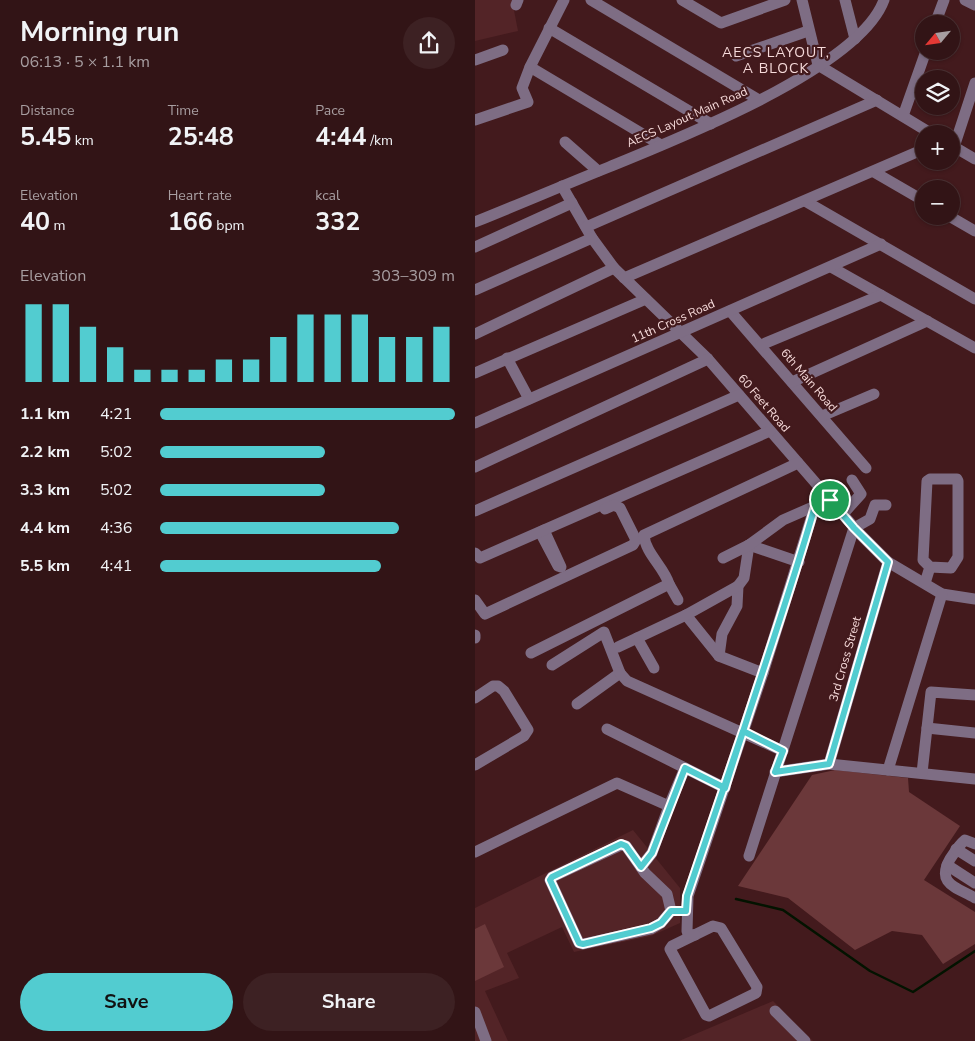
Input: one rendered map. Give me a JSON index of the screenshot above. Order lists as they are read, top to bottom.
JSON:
{
  "streets": {
    "street": [
      "AECS Layout Main Road",
      "11th Cross Road",
      "6th Main Road",
      "60 Feet Road",
      "3rd Cross Street"
    ]
  },
  "crossings": [
    ["AECS Layout Main Road", "60 Feet Road"],
    ["11th Cross Road", "6th Main Road"],
    ["11th Cross Road", "60 Feet Road"],
    ["60 Feet Road", "3rd Cross Street"]
  ],
  "districts": ["AECS LAYOUT, A BLOCK"],
  "north": "bottom left",
  "page": {
    "heading": ["Morning run", "06:13 · 5 × 1.1 km"],
    "map_buttons": ["+", "−"],
    "stats": [
      ["Distance", "5.45 km"],
      ["Time", "25:48"],
      ["Pace", "4:44 /km"],
      ["Elevation", "40 m"],
      ["Heart rate", "166 bpm"],
      ["kcal", "332"]
    ],
    "chart": ["Elevation", "303–309 m"],
    "list": [
      {
        "name": "1.1 km",
        "note": "4:21"
      },
      {
        "name": "2.2 km",
        "note": "5:02"
      },
      {
        "name": "3.3 km",
        "note": "5:02"
      },
      {
        "name": "4.4 km",
        "note": "4:36"
      },
      {
        "name": "5.5 km",
        "note": "4:41"
      }
    ],
    "buttons": ["Save", "Share"]
  }
}
